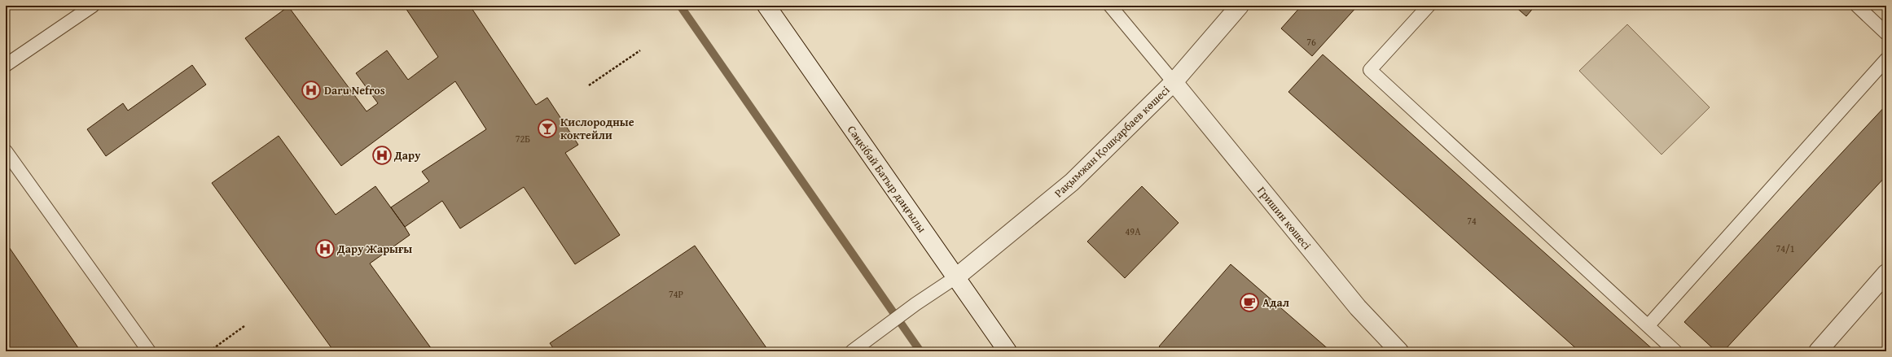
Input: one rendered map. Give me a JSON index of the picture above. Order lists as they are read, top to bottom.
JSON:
{
  "streets": {
    "street": ["Рақымжан Қошқарбаев көшесі", "Сәңкібай Батыр даңғылы", "Гришин көшесі"]
  },
  "crossings": [
    ["Рақымжан Қошқарбаев көшесі", "Сәңкібай Батыр даңғылы"],
    ["Рақымжан Қошқарбаев көшесі", "Гришин көшесі"]
  ],
  "places": {
    "hospital": ["Daru Nefros", "Дару", "Дару Жарығы"],
    "bar": ["Кислородные коктейли"],
    "cafe": ["Адал"]
  },
  "house_numbers": [
    "76",
    "72Б",
    "74",
    "49А",
    "74/1",
    "74Р"
  ]
}
